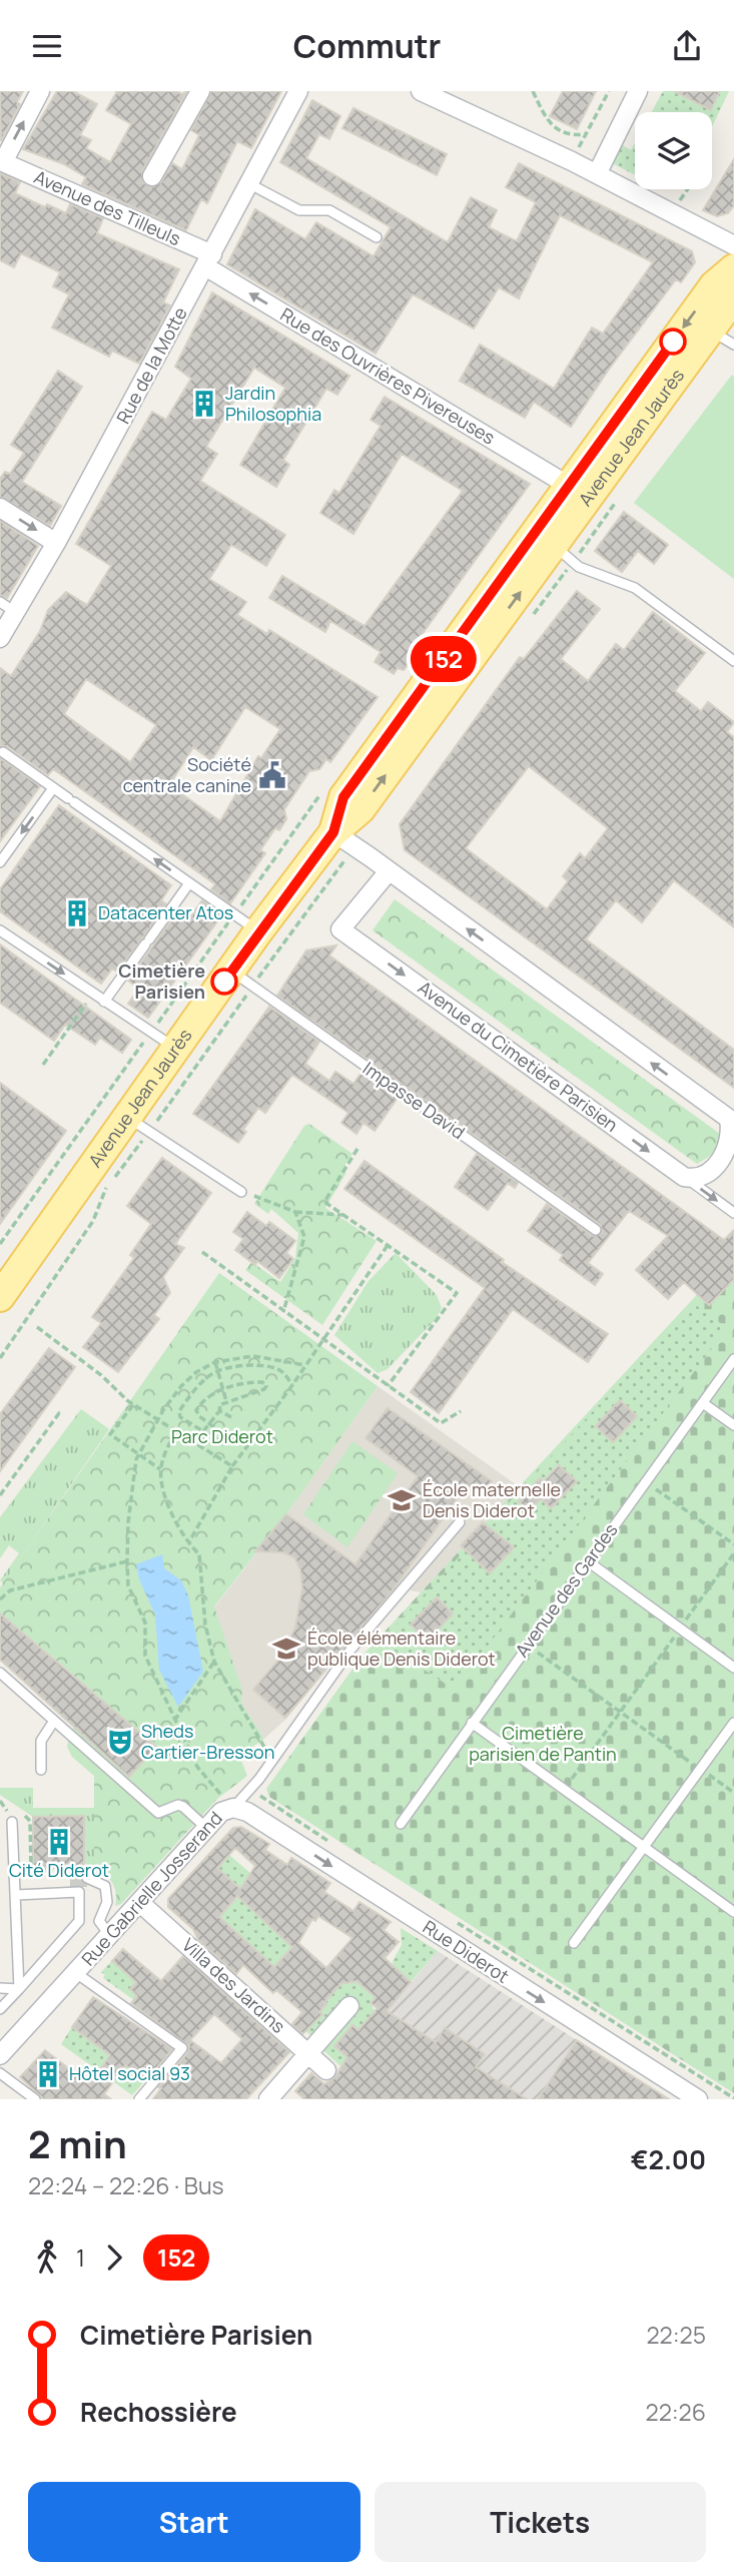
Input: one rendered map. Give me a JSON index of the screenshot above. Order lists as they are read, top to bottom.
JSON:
{
  "streets": {
    "main road": ["Avenue Jean Jaurès"],
    "street": [
      "Avenue des Tilleuls",
      "Rue de la Motte",
      "Rue des Ouvrières Pivereuses",
      "Avenue du Cimetière Parisien",
      "Rue Gabrielle Josserand",
      "Rue Diderot",
      "Villa des Jardins"
    ],
    "lane": ["Impasse David", "Avenue des Gardes"]
  },
  "crossings": [
    ["Avenue des Tilleuls", "Rue de la Motte"],
    ["Avenue des Tilleuls", "Rue des Ouvrières Pivereuses"],
    ["Rue de la Motte", "Rue des Ouvrières Pivereuses"],
    ["Rue des Ouvrières Pivereuses", "Avenue Jean Jaurès"],
    ["Avenue Jean Jaurès", "Impasse David"],
    ["Rue Gabrielle Josserand", "Rue Diderot"],
    ["Rue Gabrielle Josserand", "Villa des Jardins"]
  ],
  "one_way": ["Rue des Ouvrières Pivereuses", "Rue Diderot"],
  "parks": ["Parc Diderot", "Cimetière parisien de Pantin"],
  "places": {
    "building": [
      "Jardin Philosophia",
      "Datacenter Atos",
      "Cité Diderot",
      "Hôtel social 93"
    ],
    "public building": ["Société centrale canine"],
    "other": ["Cimetière Parisien"],
    "school or university": ["École maternelle Denis Diderot", "École élémentaire publique Denis Diderot"],
    "theatre": ["Sheds Cartier-Bresson"]
  },
  "lines": ["bus line 152"],
  "page": {
    "header": "Commutr",
    "on_map": "152",
    "heading": ["2 min", "22:24 – 22:26 · Bus", "€2.00"],
    "legs": ["1", "152"],
    "list": [
      {
        "name": "Cimetière Parisien",
        "value": "22:25"
      },
      {
        "name": "Rechossière",
        "value": "22:26"
      }
    ],
    "buttons": ["Start", "Tickets"]
  }
}
